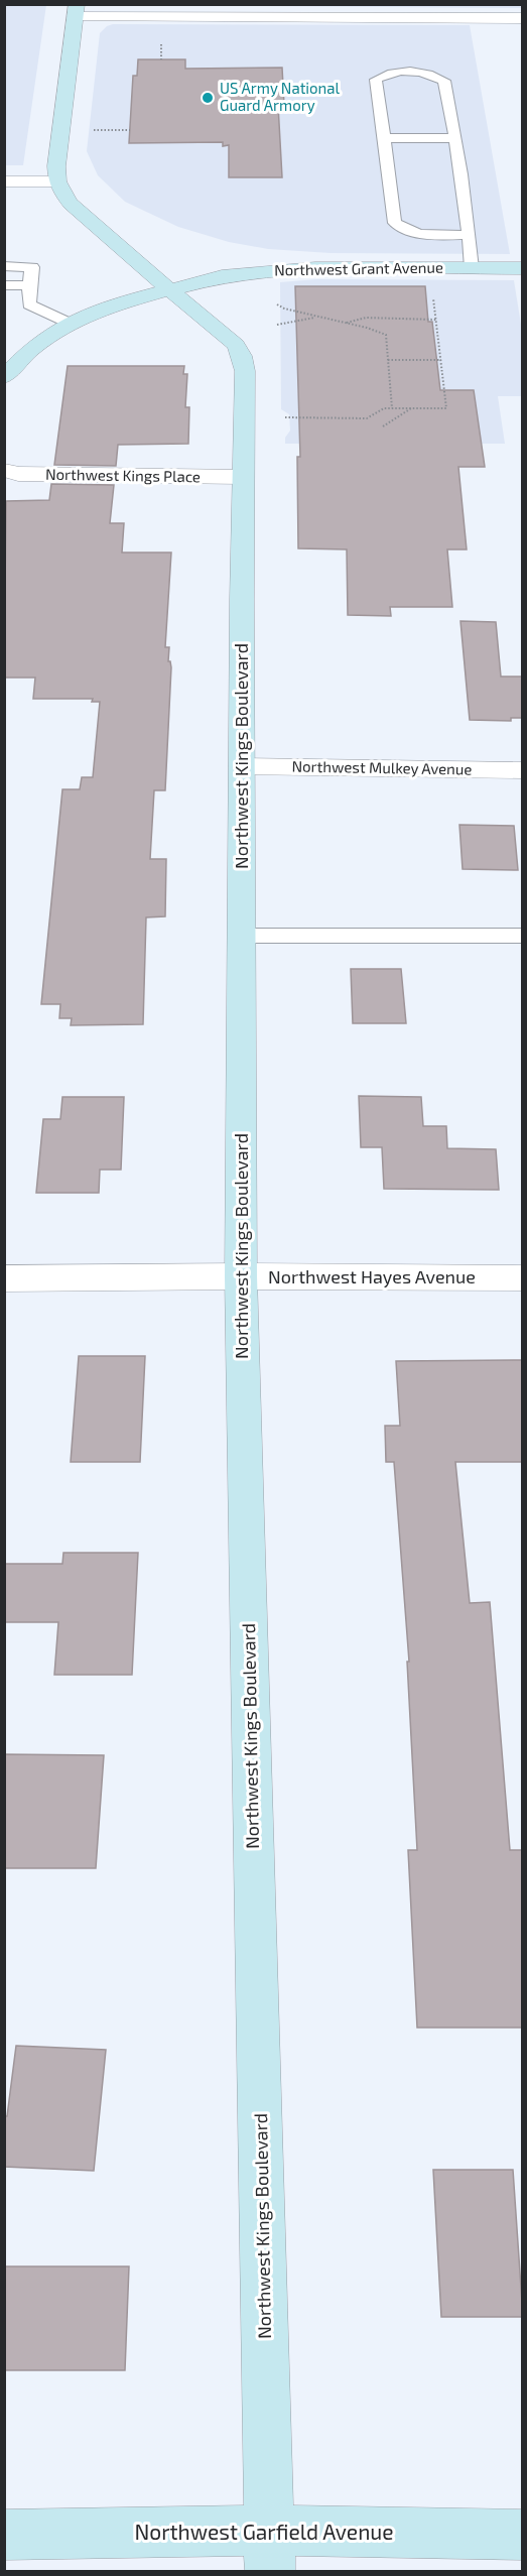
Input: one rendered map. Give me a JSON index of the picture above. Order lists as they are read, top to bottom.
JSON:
{
  "streets": {
    "main road": ["Northwest Grant Avenue", "Northwest Kings Boulevard", "Northwest Garfield Avenue"],
    "street": ["Northwest Kings Place", "Northwest Mulkey Avenue", "Northwest Hayes Avenue"]
  },
  "crossings": [
    ["Northwest Grant Avenue", "Northwest Kings Boulevard"],
    ["Northwest Kings Place", "Northwest Kings Boulevard"],
    ["Northwest Kings Boulevard", "Northwest Mulkey Avenue"],
    ["Northwest Kings Boulevard", "Northwest Hayes Avenue"],
    ["Northwest Kings Boulevard", "Northwest Garfield Avenue"]
  ],
  "places": ["US Army National Guard Armory"]
}
